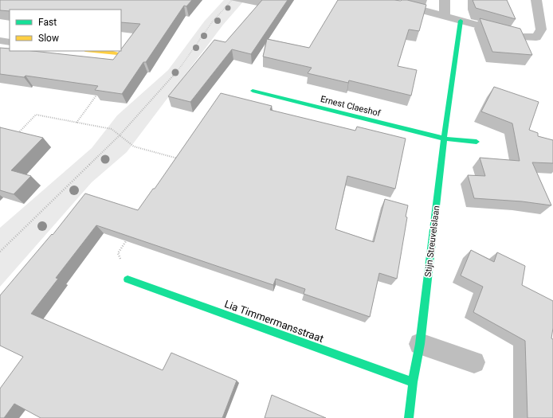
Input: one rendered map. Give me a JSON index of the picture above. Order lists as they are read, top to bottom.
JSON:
{
  "streets": {
    "street": ["Ernest Claeshof", "Stijn Streuvelslaan", "Lia Timmermansstraat"]
  },
  "crossings": [
    ["Ernest Claeshof", "Stijn Streuvelslaan"],
    ["Stijn Streuvelslaan", "Lia Timmermansstraat"]
  ],
  "legend": ["Fast", "Slow"]
}
